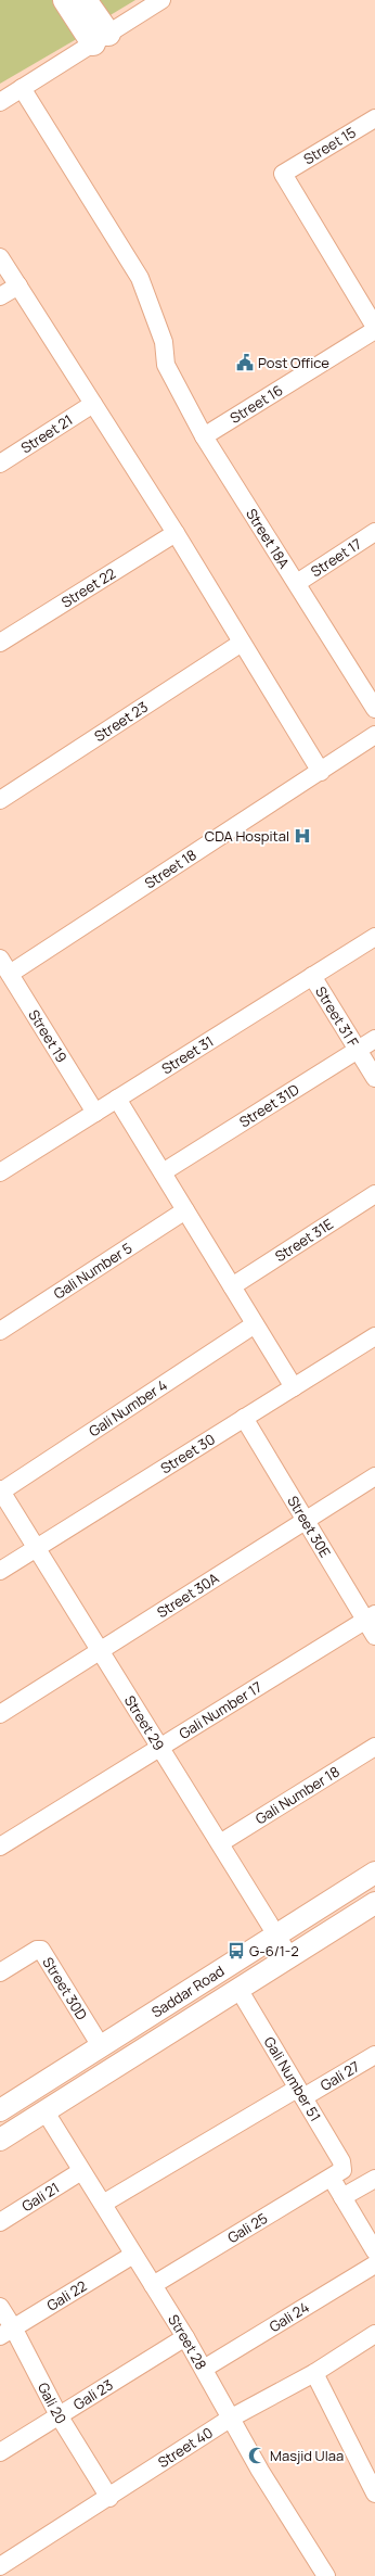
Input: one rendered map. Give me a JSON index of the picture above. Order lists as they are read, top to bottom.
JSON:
{
  "streets": {
    "street": [
      "Street 15",
      "Street 16",
      "Street 21",
      "Street 18A",
      "Street 17",
      "Street 22",
      "Street 23",
      "Street 18",
      "Street 31 F",
      "Street 19",
      "Street 31",
      "Street 31D",
      "Street 31E",
      "Gali Number 5",
      "Gali Number 4",
      "Street 30",
      "Street 30E",
      "Street 30A",
      "Gali Number 17",
      "Street 29",
      "Gali Number 18",
      "Street 30D",
      "Saddar Road",
      "Gali 27",
      "Gali Number 51",
      "Gali 21",
      "Gali 25",
      "Gali 22",
      "Gali 24",
      "Street 28",
      "Gali 23",
      "Gali 20",
      "Street 40"
    ]
  },
  "crossings": [
    ["Street 15", "Street 16"],
    ["Street 16", "Street 18A"],
    ["Street 18A", "Street 17"],
    ["Street 18", "Street 19"],
    ["Street 31 F", "Street 31"],
    ["Street 31 F", "Street 31D"],
    ["Street 19", "Street 31"],
    ["Gali Number 4", "Street 29"],
    ["Street 30", "Street 30E"],
    ["Street 30", "Street 29"],
    ["Street 30E", "Street 30A"],
    ["Street 30E", "Gali Number 17"],
    ["Street 30A", "Street 29"],
    ["Gali Number 17", "Street 29"],
    ["Street 29", "Gali Number 18"],
    ["Street 29", "Saddar Road"],
    ["Street 30D", "Saddar Road"],
    ["Saddar Road", "Gali Number 51"],
    ["Saddar Road", "Street 28"],
    ["Gali 27", "Gali Number 51"],
    ["Gali 27", "Street 28"],
    ["Gali Number 51", "Gali 25"],
    ["Gali 21", "Street 28"],
    ["Gali 25", "Street 28"],
    ["Gali 22", "Street 28"],
    ["Gali 22", "Gali 20"],
    ["Gali 24", "Street 28"],
    ["Street 28", "Gali 23"],
    ["Street 28", "Street 40"],
    ["Gali 23", "Gali 20"],
    ["Gali 20", "Street 40"]
  ],
  "places": {
    "public building": ["Post Office"],
    "hospital": ["CDA Hospital"],
    "bus stop": ["G-6/1-2"],
    "mosque": ["Masjid Ulaa"]
  }
}
